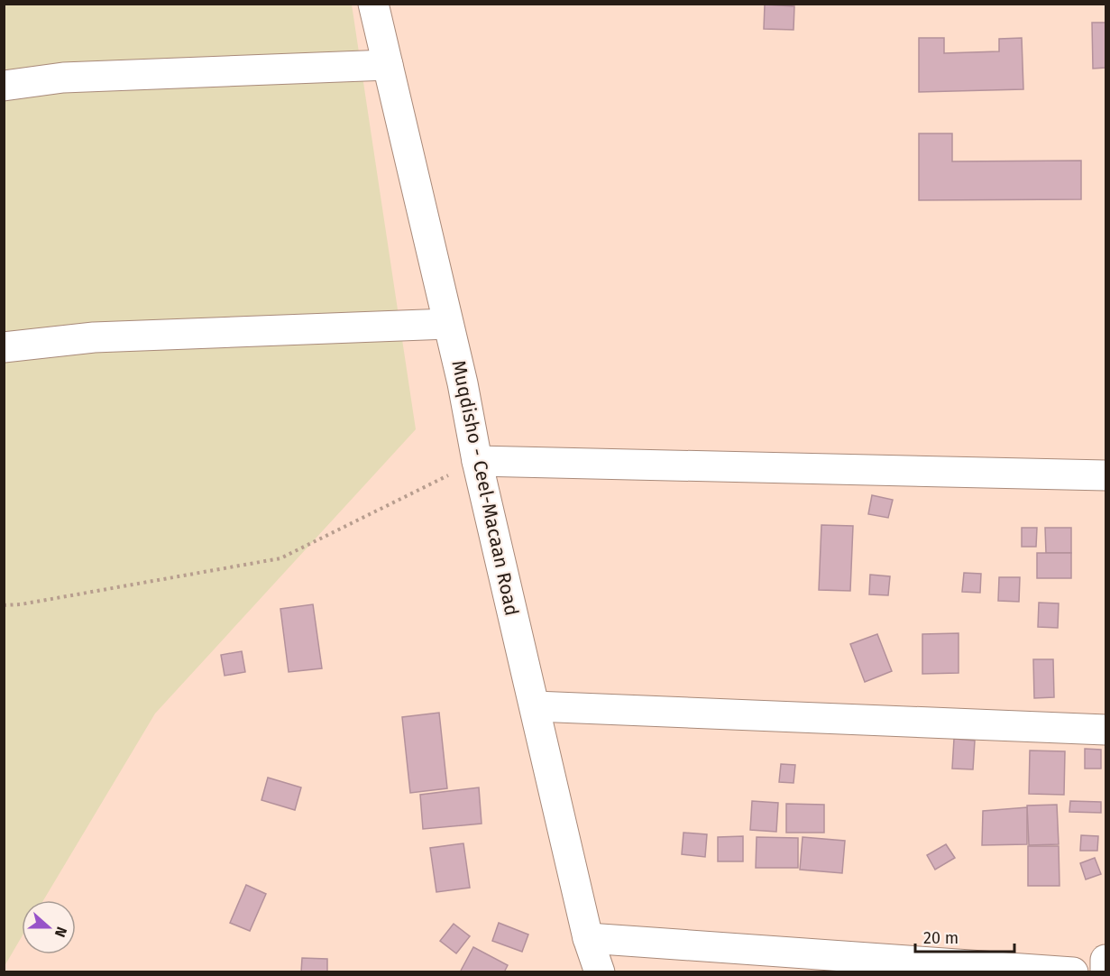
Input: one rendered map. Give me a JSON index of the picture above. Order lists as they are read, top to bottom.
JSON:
{
  "streets": {
    "street": ["Muqdisho - Ceel-Macaan Road"]
  },
  "scale_bar": "20 m",
  "north": "right"
}
